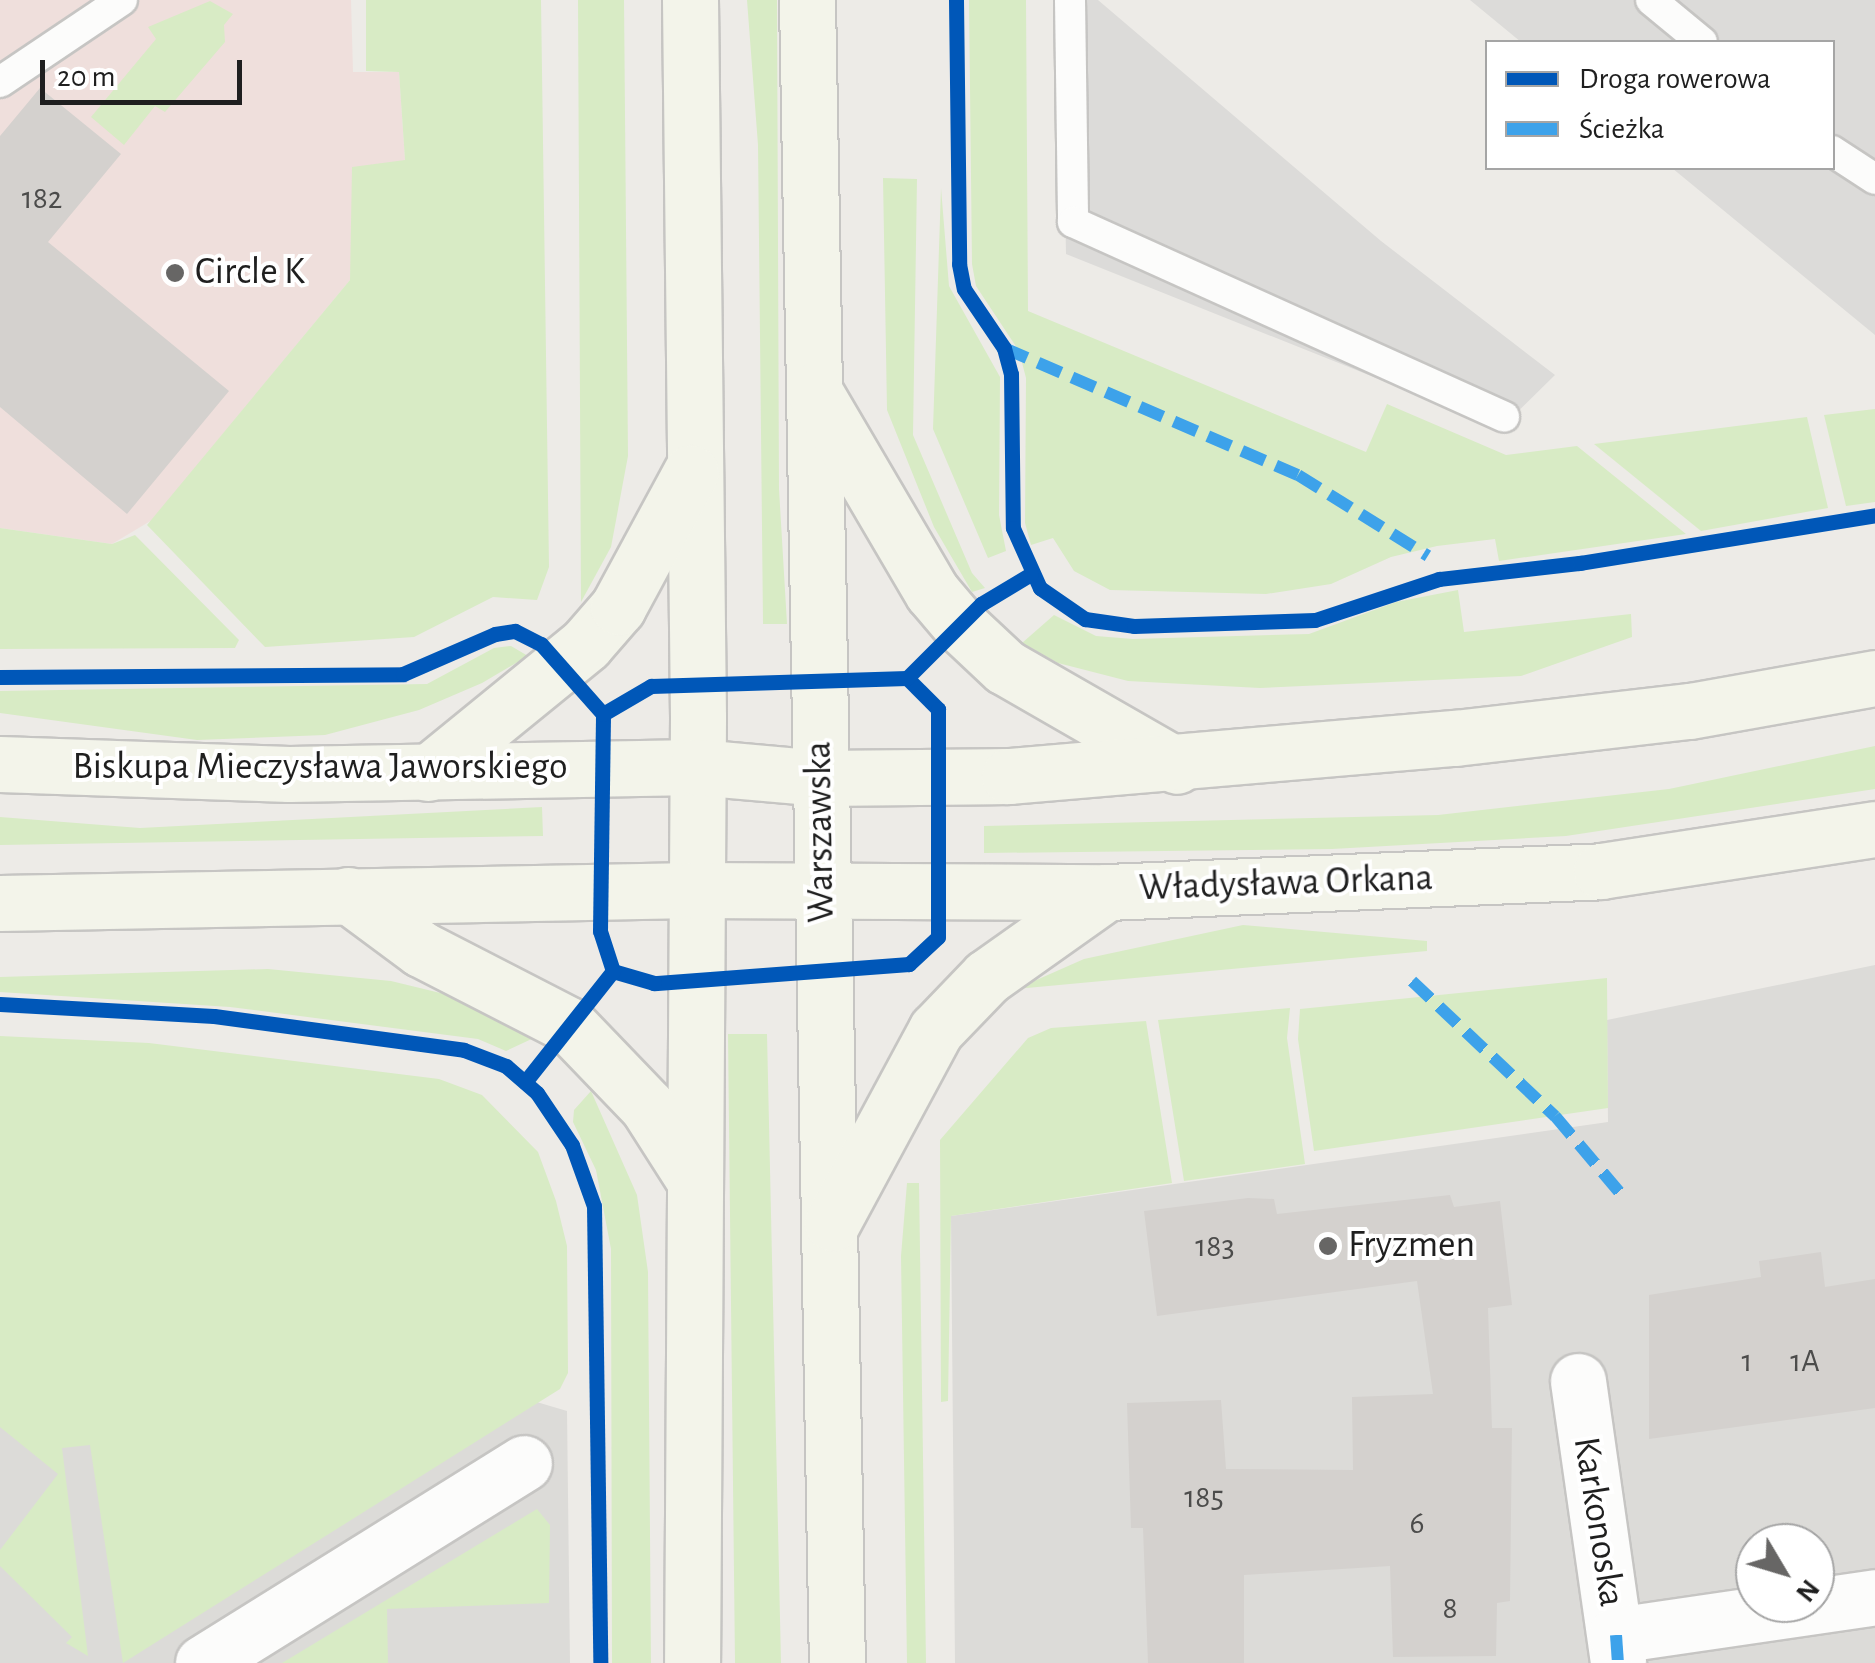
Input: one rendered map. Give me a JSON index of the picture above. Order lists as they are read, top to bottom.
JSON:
{
  "streets": {
    "street": [
      "Biskupa Mieczysława Jaworskiego",
      "Warszawska",
      "Władysława Orkana",
      "Karkonoska"
    ]
  },
  "crossings": [
    ["Biskupa Mieczysława Jaworskiego", "Warszawska"],
    ["Warszawska", "Władysława Orkana"]
  ],
  "places": ["Circle K", "Fryzmen"],
  "house_numbers": [
    "182",
    "183",
    "1",
    "1A",
    "185",
    "6",
    "8"
  ],
  "legend": ["Droga rowerowa", "Ścieżka"],
  "scale_bar": "20 m",
  "north": "bottom right"
}
